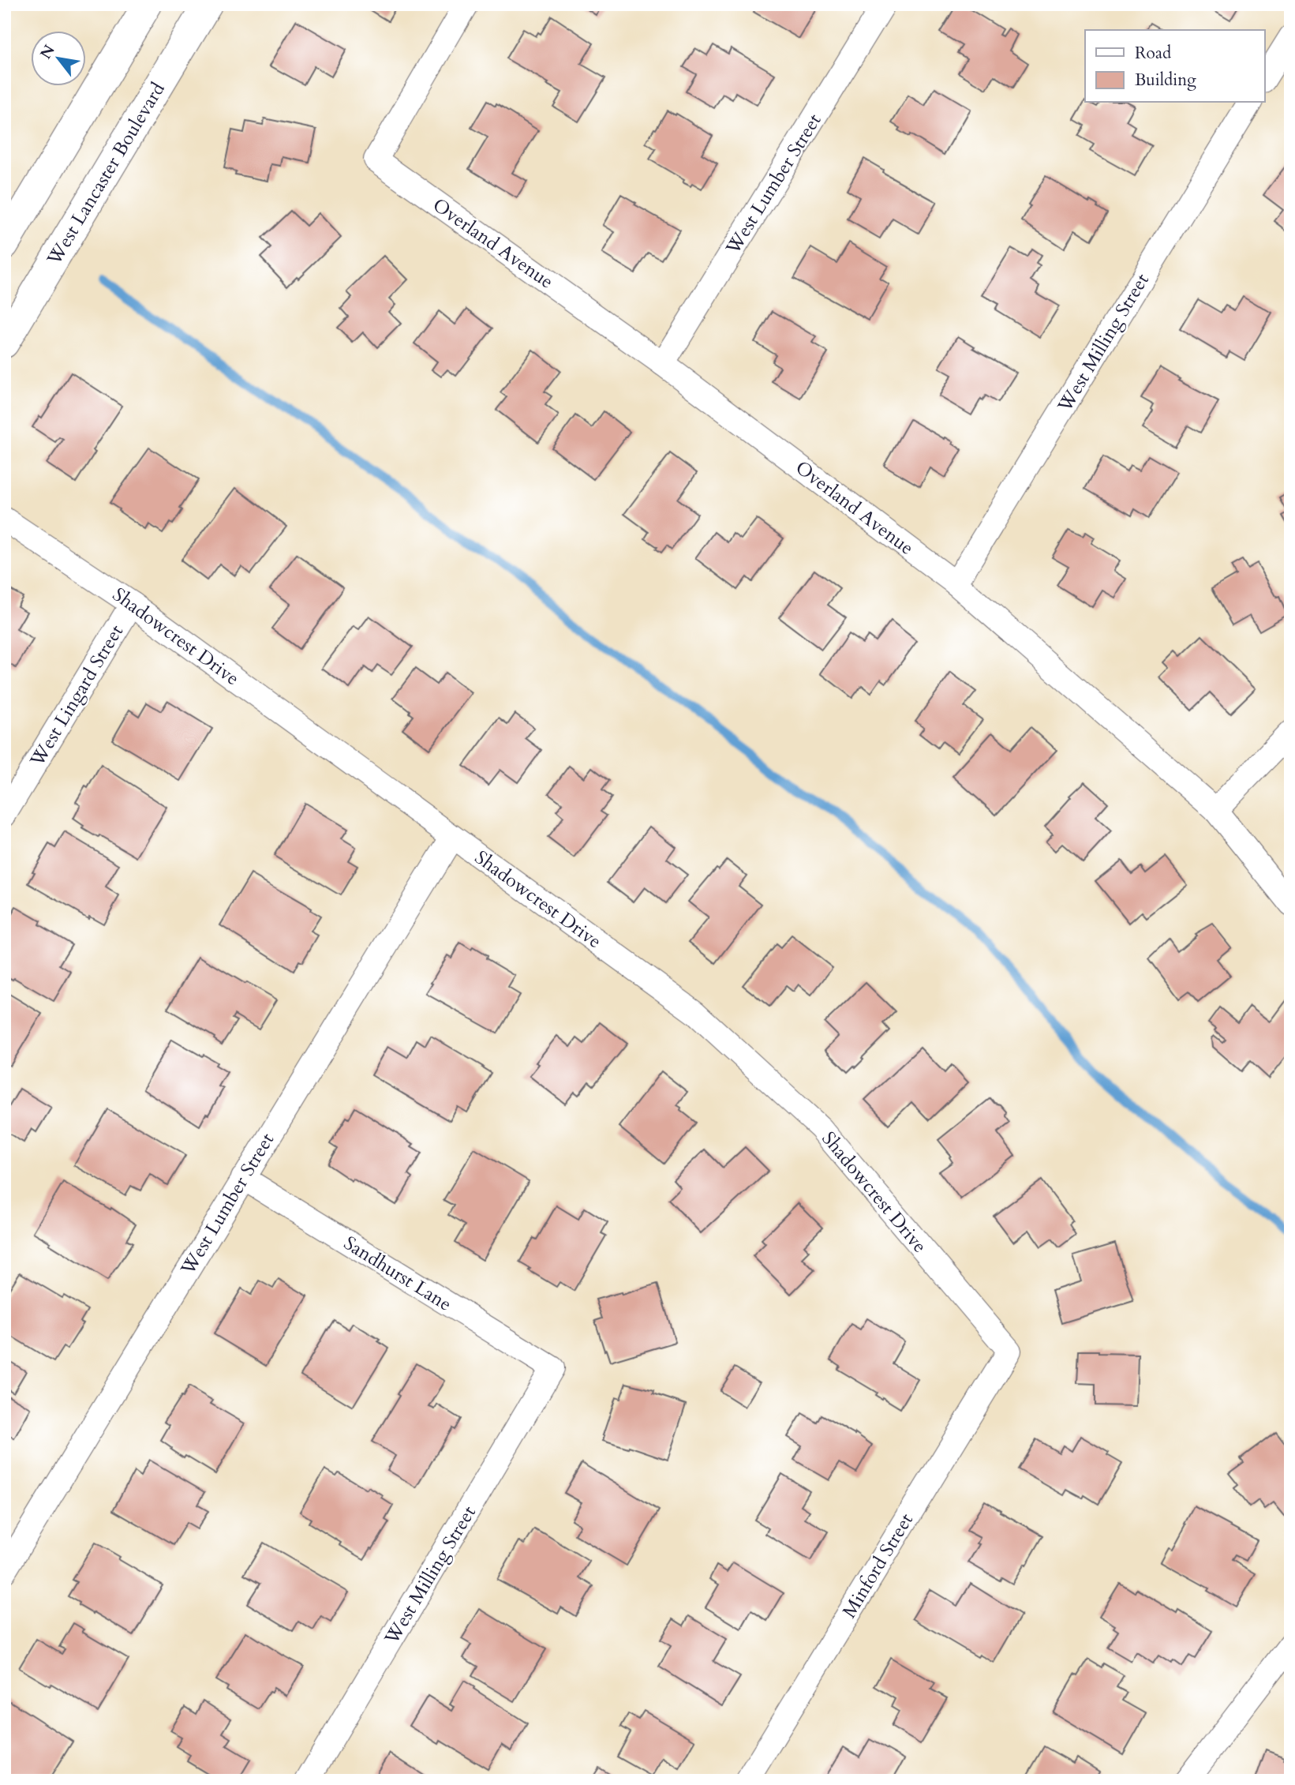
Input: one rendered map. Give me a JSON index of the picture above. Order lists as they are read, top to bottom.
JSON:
{
  "streets": {
    "street": [
      "West Lancaster Boulevard",
      "West Lumber Street",
      "Overland Avenue",
      "West Milling Street",
      "Shadowcrest Drive",
      "West Lingard Street",
      "Sandhurst Lane",
      "Minford Street"
    ]
  },
  "crossings": [
    ["West Lumber Street", "Overland Avenue"],
    ["West Lumber Street", "Shadowcrest Drive"],
    ["West Lumber Street", "Sandhurst Lane"],
    ["Overland Avenue", "West Milling Street"],
    ["West Milling Street", "Sandhurst Lane"],
    ["Shadowcrest Drive", "West Lingard Street"],
    ["Shadowcrest Drive", "Minford Street"]
  ],
  "legend": ["Road", "Building"],
  "north": "top left"
}
